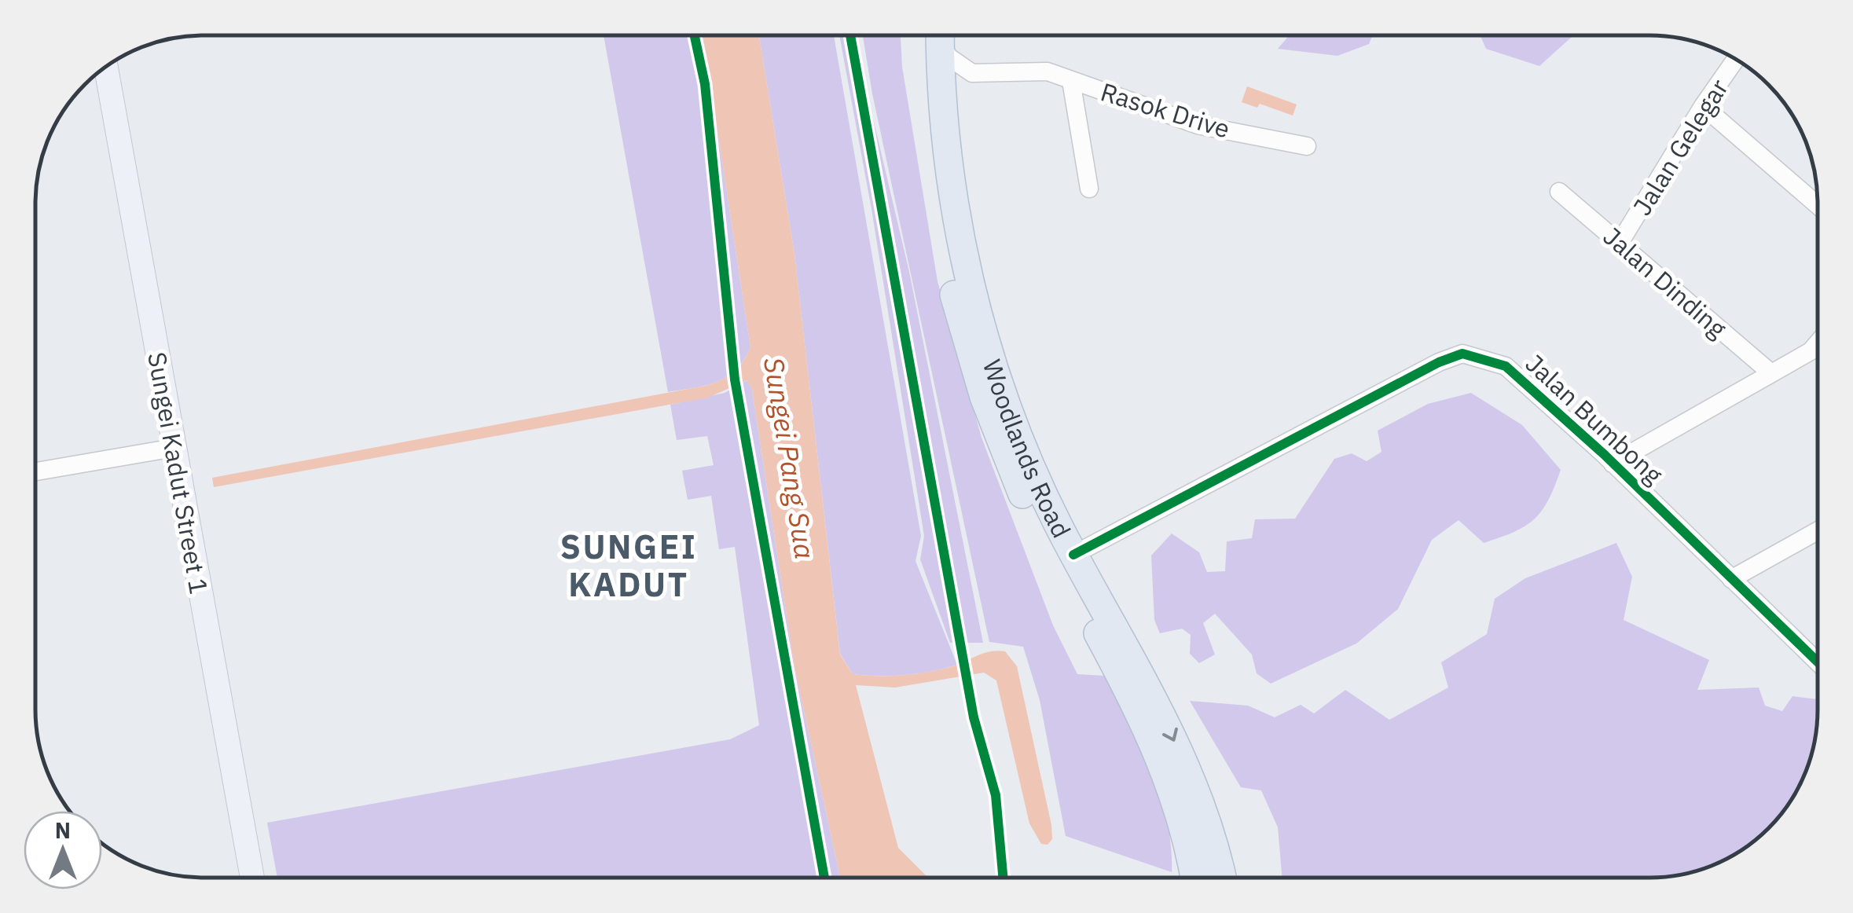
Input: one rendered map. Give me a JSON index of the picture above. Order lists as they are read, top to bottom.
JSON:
{
  "streets": {
    "main road": ["Woodlands Road"],
    "street": [
      "Rasok Drive",
      "Jalan Gelegar",
      "Jalan Dinding",
      "Jalan Bumbong",
      "Sungei Kadut Street 1"
    ]
  },
  "crossings": [
    ["Jalan Gelegar", "Jalan Dinding"],
    ["Jalan Bumbong", "Woodlands Road"]
  ],
  "districts": ["SUNGEI KADUT"],
  "water": ["Sungei Pang Sua"],
  "north": "top"
}
